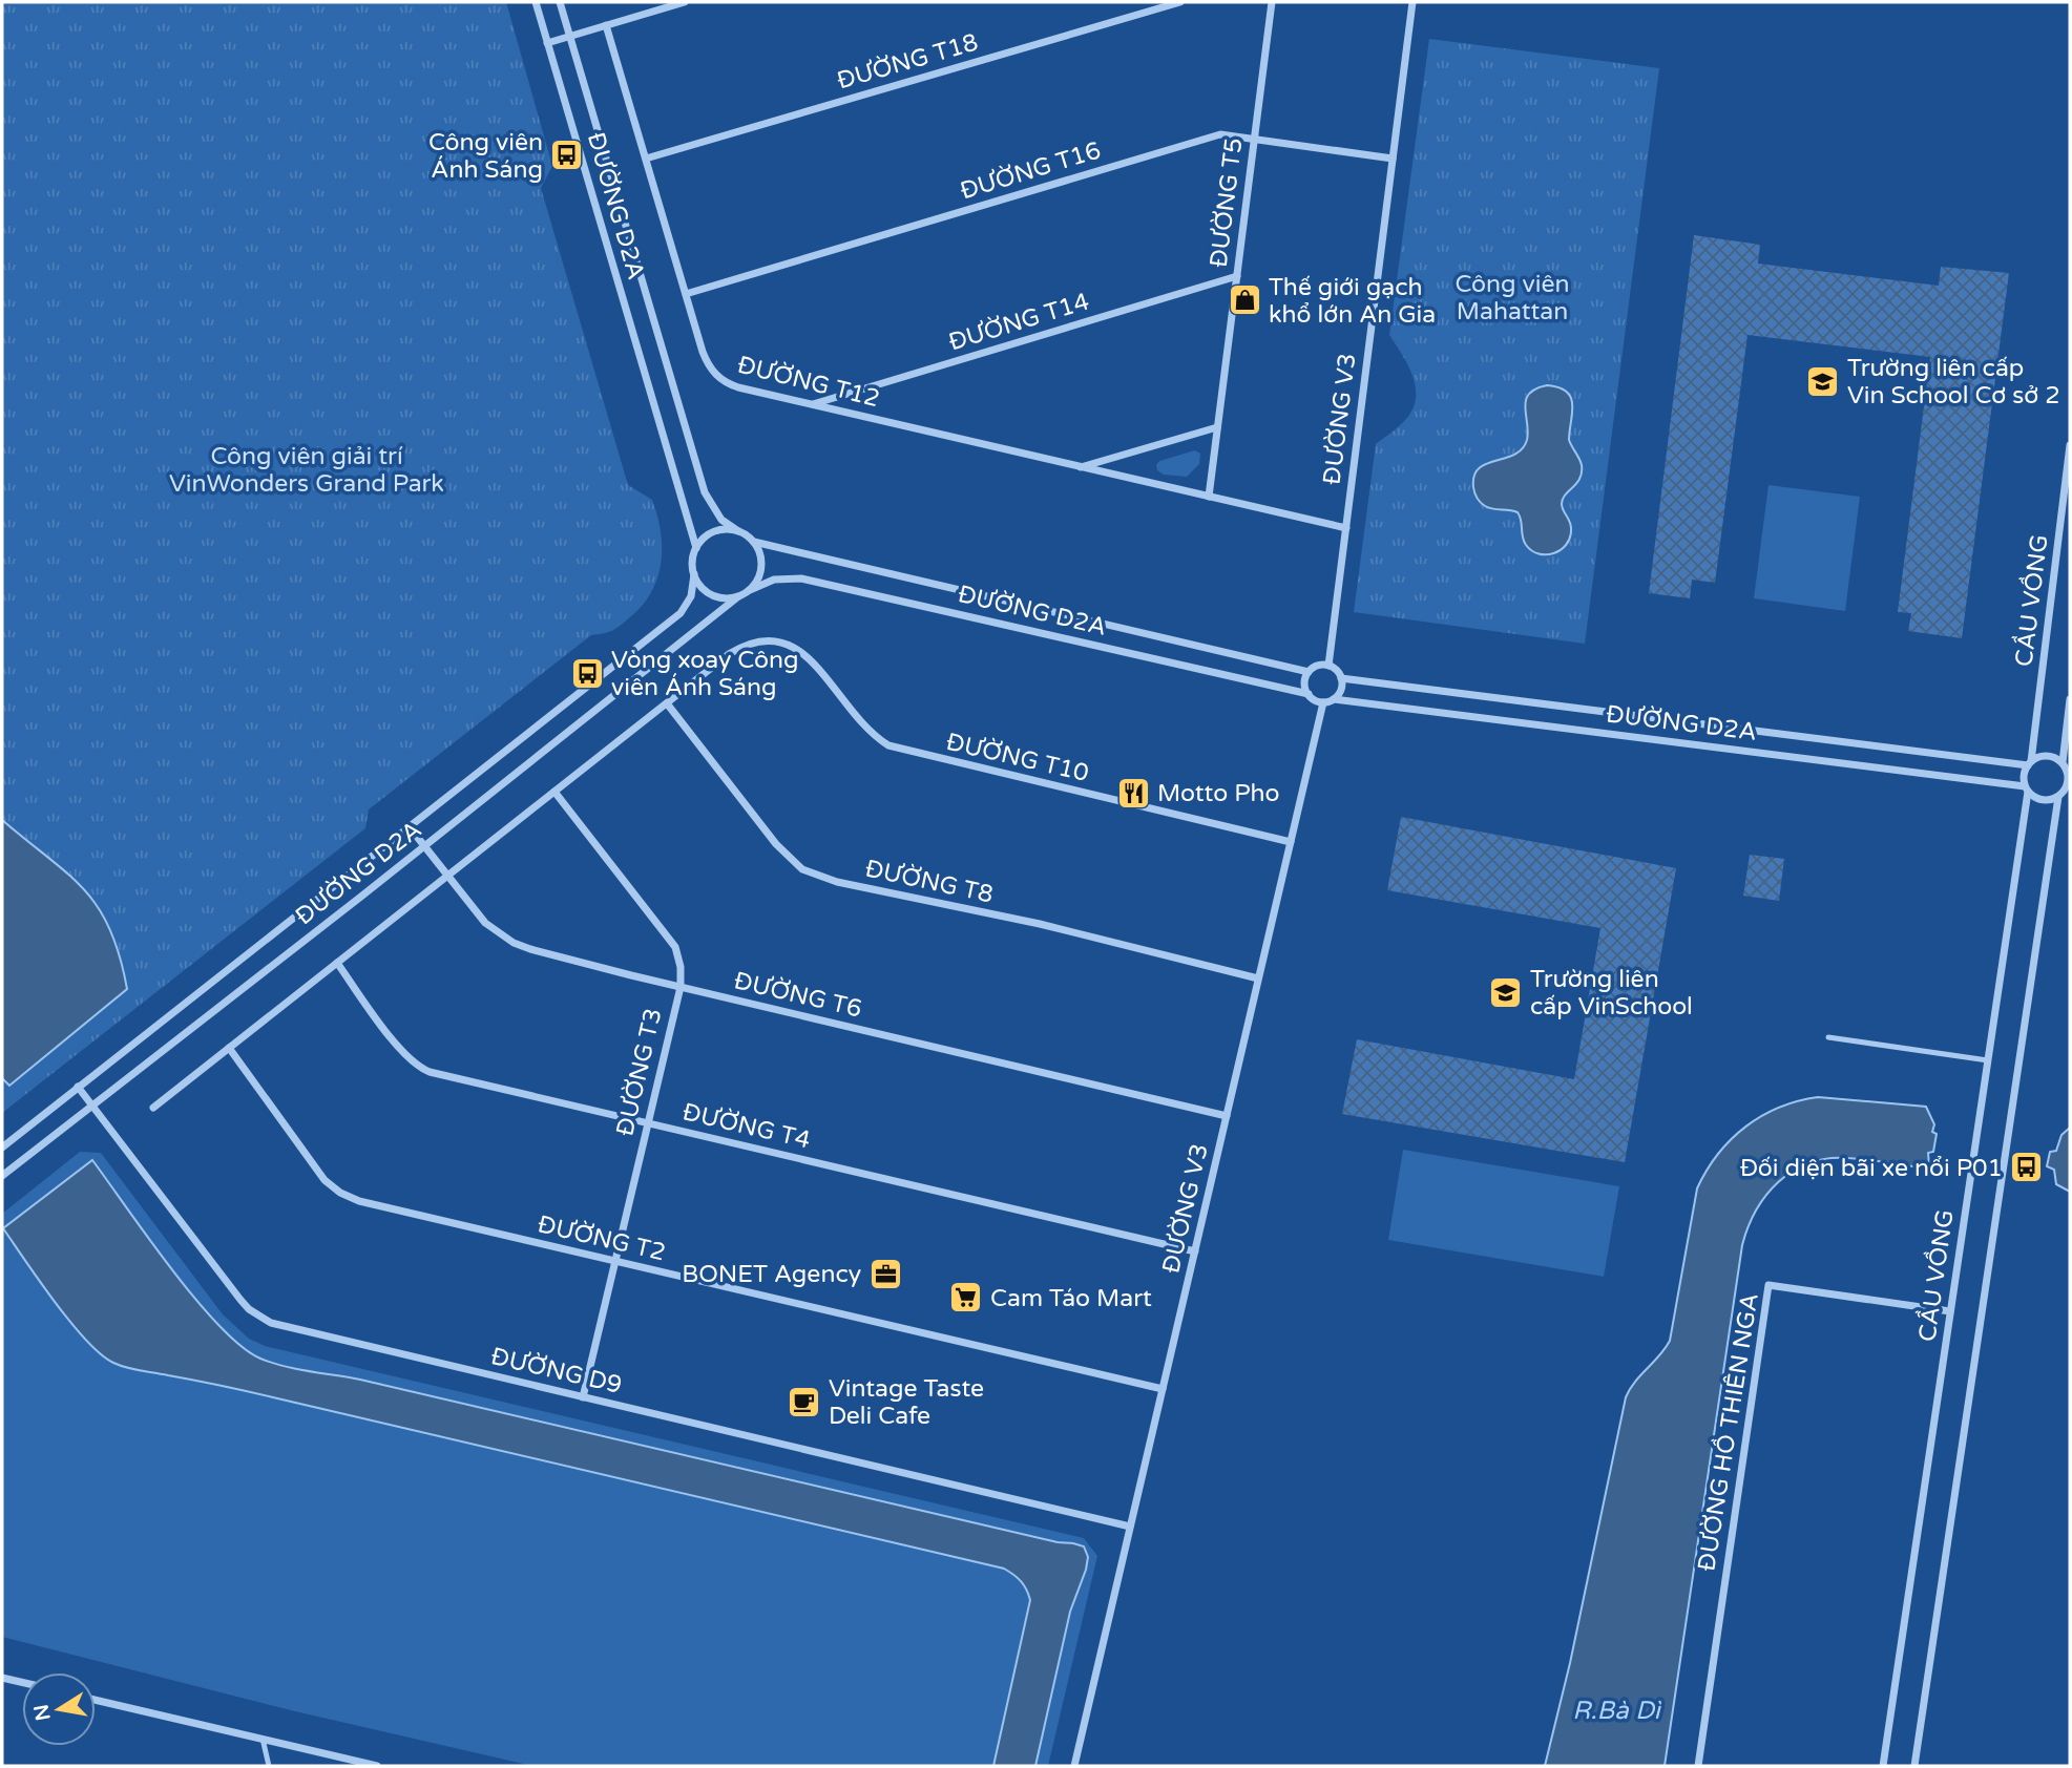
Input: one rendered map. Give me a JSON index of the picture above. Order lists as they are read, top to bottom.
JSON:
{
  "streets": {
    "street": [
      "ĐƯỜNG T18",
      "ĐƯỜNG T16",
      "ĐƯỜNG T5",
      "ĐƯỜNG D2A",
      "ĐƯỜNG T14",
      "ĐƯỜNG T12",
      "ĐƯỜNG V3",
      "CẦU VỒNG",
      "ĐƯỜNG T10",
      "ĐƯỜNG T8",
      "ĐƯỜNG T6",
      "ĐƯỜNG T3",
      "ĐƯỜNG T4",
      "ĐƯỜNG T2",
      "ĐƯỜNG D9",
      "ĐƯỜNG HỒ THIÊN NGA"
    ]
  },
  "crossings": [
    ["ĐƯỜNG T18", "ĐƯỜNG T12"],
    ["ĐƯỜNG T16", "ĐƯỜNG T5"],
    ["ĐƯỜNG T16", "ĐƯỜNG T12"],
    ["ĐƯỜNG T16", "ĐƯỜNG V3"],
    ["ĐƯỜNG T5", "ĐƯỜNG T14"],
    ["ĐƯỜNG T5", "ĐƯỜNG T12"],
    ["ĐƯỜNG D2A", "ĐƯỜNG V3"],
    ["ĐƯỜNG D2A", "CẦU VỒNG"],
    ["ĐƯỜNG D2A", "ĐƯỜNG T6"],
    ["ĐƯỜNG D2A", "ĐƯỜNG D9"],
    ["ĐƯỜNG T14", "ĐƯỜNG T12"],
    ["ĐƯỜNG T12", "ĐƯỜNG V3"],
    ["ĐƯỜNG V3", "ĐƯỜNG T10"],
    ["ĐƯỜNG V3", "ĐƯỜNG T8"],
    ["ĐƯỜNG V3", "ĐƯỜNG T6"],
    ["ĐƯỜNG V3", "ĐƯỜNG T4"],
    ["ĐƯỜNG V3", "ĐƯỜNG T2"],
    ["ĐƯỜNG V3", "ĐƯỜNG D9"],
    ["CẦU VỒNG", "ĐƯỜNG HỒ THIÊN NGA"],
    ["ĐƯỜNG T10", "ĐƯỜNG T8"],
    ["ĐƯỜNG T6", "ĐƯỜNG T3"],
    ["ĐƯỜNG T3", "ĐƯỜNG T4"],
    ["ĐƯỜNG T3", "ĐƯỜNG T2"],
    ["ĐƯỜNG T3", "ĐƯỜNG D9"]
  ],
  "water": ["R.Bà Dì"],
  "parks": ["Công viên Mahattan", "Công viên giải trí VinWonders Grand Park"],
  "places": {
    "bus stop": ["Công viên Ánh Sáng", "Vòng xoay Công viên Ánh Sáng", "Đối diện bãi xe nổi P01"],
    "shop": ["Thế giới gạch khổ lớn An Gia"],
    "school or university": ["Trường liên cấp Vin School Cơ sở 2", "Trường liên cấp VinSchool"],
    "restaurant": ["Motto Pho"],
    "office": ["BONET Agency"],
    "supermarket": ["Cam Táo Mart"],
    "cafe": ["Vintage Taste Deli Cafe"]
  },
  "north": "left"
}
